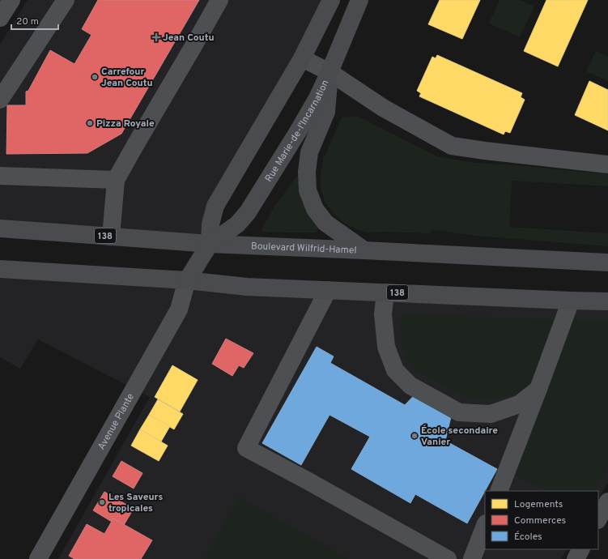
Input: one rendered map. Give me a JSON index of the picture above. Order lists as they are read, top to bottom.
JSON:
{
  "streets": {
    "main road": ["Rue Marie-de-l'Incarnation", "138", "Boulevard Wilfrid-Hamel"],
    "street": ["Avenue Plante"]
  },
  "crossings": [
    ["Rue Marie-de-l'Incarnation", "138"],
    ["Rue Marie-de-l'Incarnation", "Boulevard Wilfrid-Hamel"],
    ["Rue Marie-de-l'Incarnation", "Avenue Plante"],
    ["138", "Avenue Plante"]
  ],
  "places": {
    "health": ["Jean Coutu"],
    "other": [
      "Carrefour Jean Coutu",
      "Pizza Royale",
      "École secondaire Vanier",
      "Les Saveurs tropicales"
    ]
  },
  "legend": ["Logements", "Commerces", "Écoles"],
  "scale_bar": "20 m"
}
